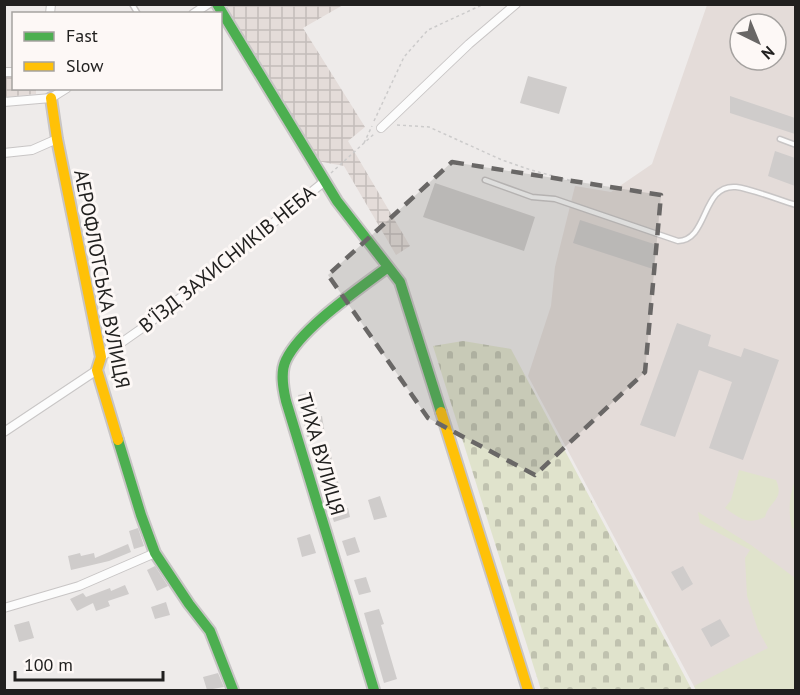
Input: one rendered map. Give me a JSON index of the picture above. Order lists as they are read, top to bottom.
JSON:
{
  "streets": {
    "street": ["В'ЇЗД ЗАХИСНИКІВ НЕБА", "АЕРОФЛОТСЬКА ВУЛИЦЯ", "ТИХА ВУЛИЦЯ"]
  },
  "crossings": [
    ["В'ЇЗД ЗАХИСНИКІВ НЕБА", "АЕРОФЛОТСЬКА ВУЛИЦЯ"]
  ],
  "legend": ["Fast", "Slow"],
  "scale_bar": "100 m",
  "north": "bottom right"
}
